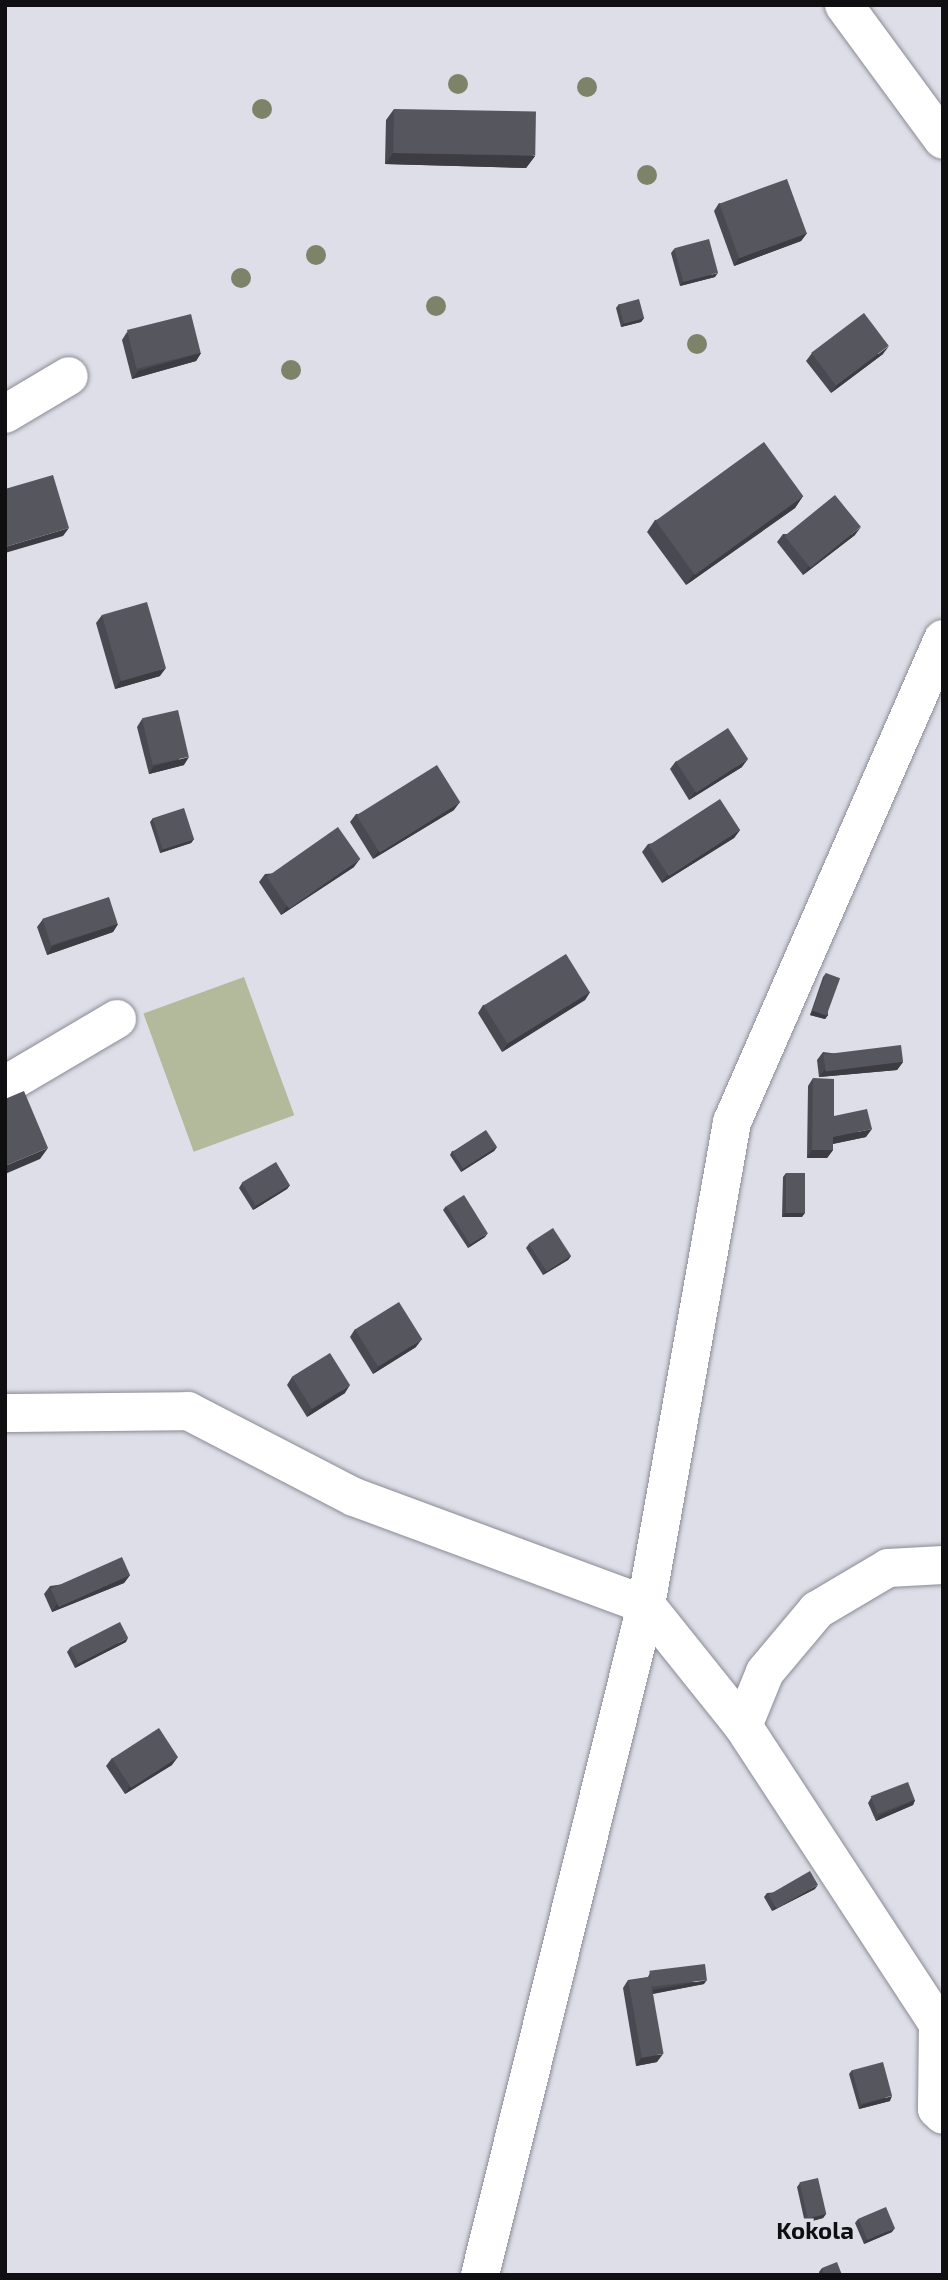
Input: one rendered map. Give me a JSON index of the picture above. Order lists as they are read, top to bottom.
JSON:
{
  "districts": ["Kokola"]
}
